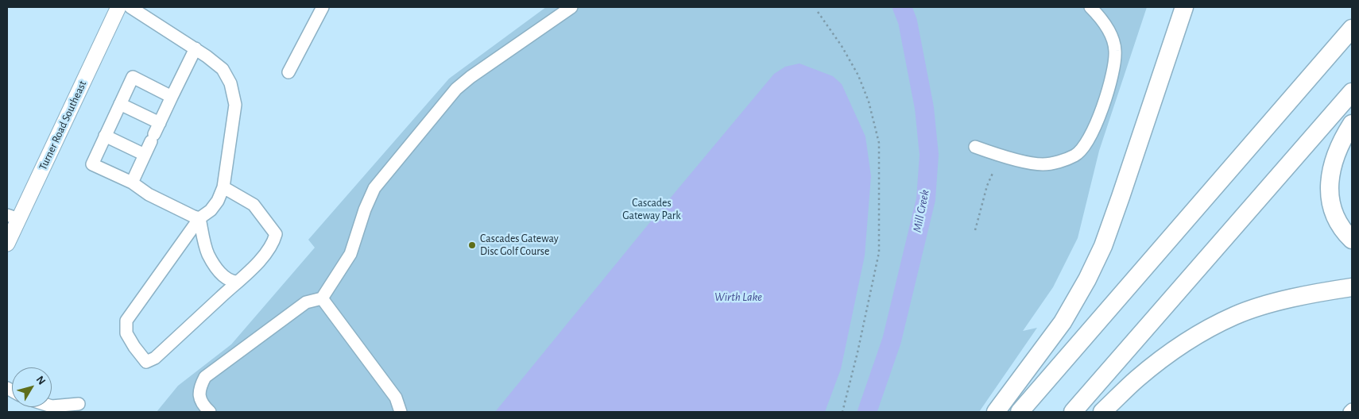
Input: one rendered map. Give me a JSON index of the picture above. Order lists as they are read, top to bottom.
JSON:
{
  "streets": {
    "main road": ["Turner Road Southeast"]
  },
  "water": ["Mill Creek", "Wirth Lake"],
  "parks": ["Cascades Gateway Park"],
  "places": ["Cascades Gateway Disc Golf Course"],
  "north": "top right"
}
